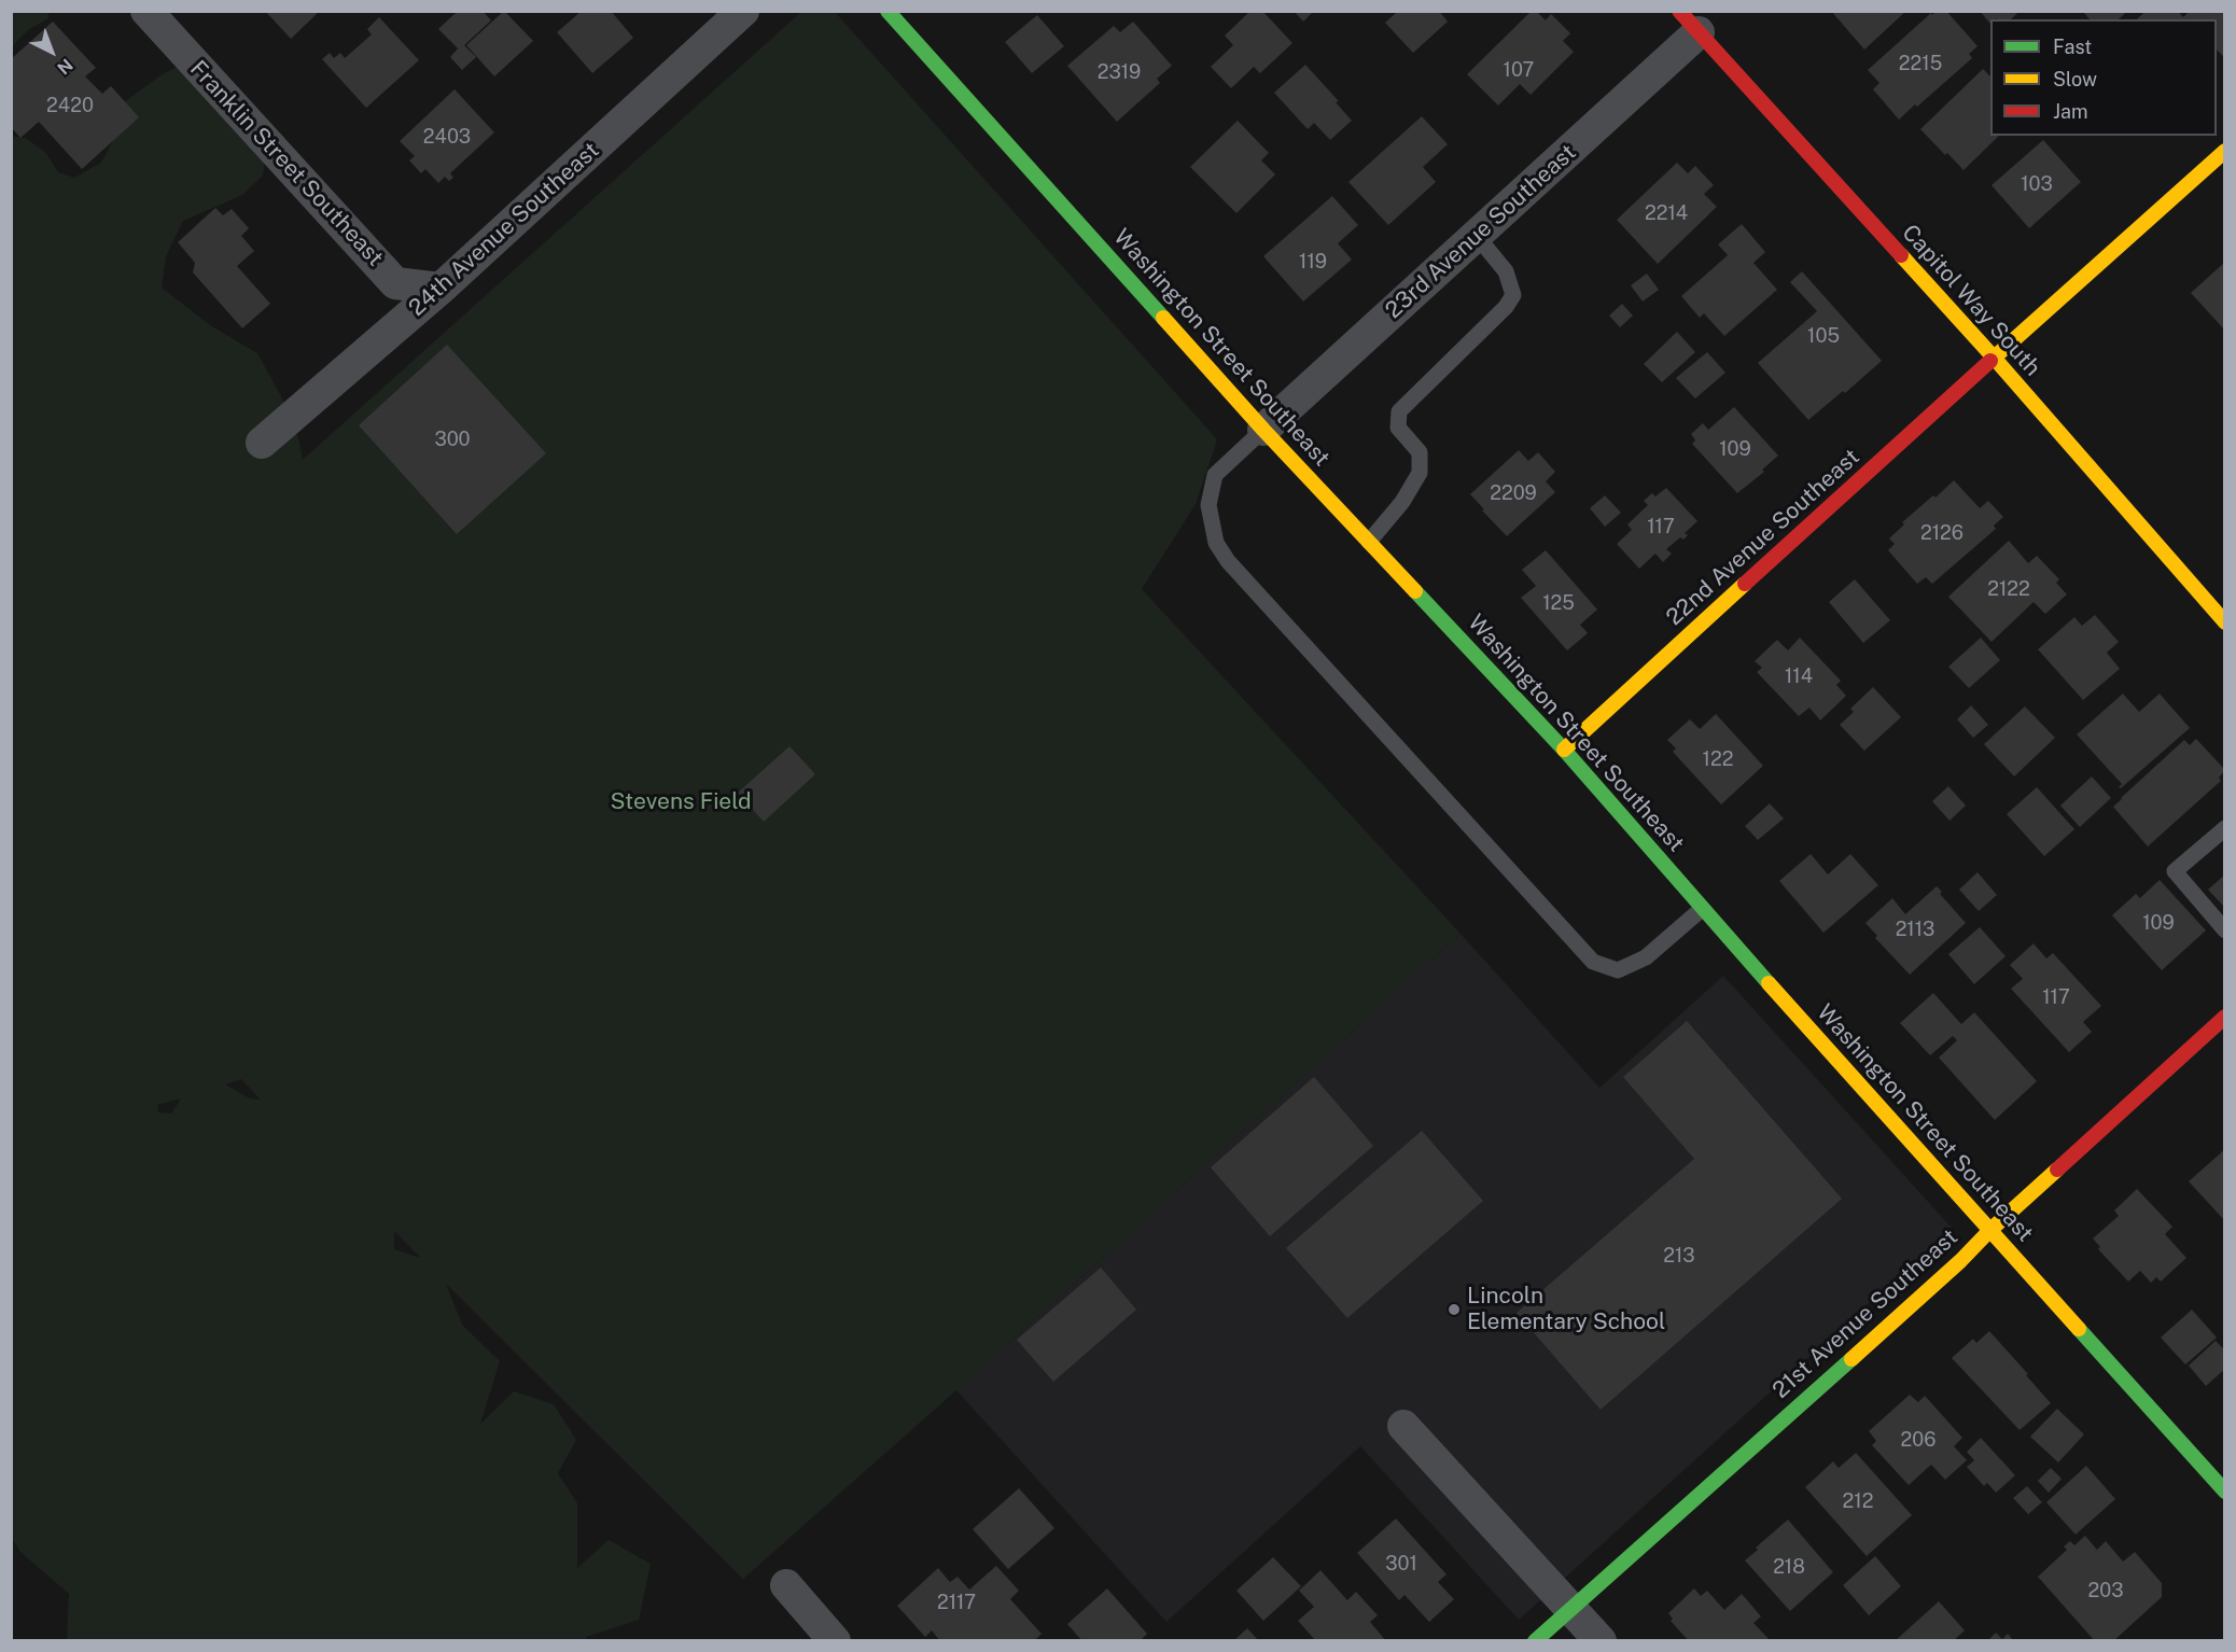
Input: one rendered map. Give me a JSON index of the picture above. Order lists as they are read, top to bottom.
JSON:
{
  "streets": {
    "street": [
      "Franklin Street Southeast",
      "24th Avenue Southeast",
      "23rd Avenue Southeast",
      "Capitol Way South",
      "Washington Street Southeast",
      "22nd Avenue Southeast",
      "21st Avenue Southeast"
    ]
  },
  "crossings": [
    ["Franklin Street Southeast", "24th Avenue Southeast"],
    ["23rd Avenue Southeast", "Capitol Way South"],
    ["23rd Avenue Southeast", "Washington Street Southeast"],
    ["Capitol Way South", "22nd Avenue Southeast"],
    ["Washington Street Southeast", "22nd Avenue Southeast"],
    ["Washington Street Southeast", "21st Avenue Southeast"]
  ],
  "parks": ["Stevens Field"],
  "places": ["Lincoln Elementary School"],
  "house_numbers": [
    "2215",
    "107",
    "2319",
    "2420",
    "2403",
    "103",
    "2214",
    "119",
    "105",
    "300",
    "109",
    "2209",
    "117",
    "2126",
    "2122",
    "125",
    "114",
    "122",
    "109",
    "2113",
    "117",
    "213",
    "206",
    "212",
    "301",
    "218",
    "203",
    "2117"
  ],
  "legend": ["Fast", "Slow", "Jam"],
  "north": "bottom right"
}
